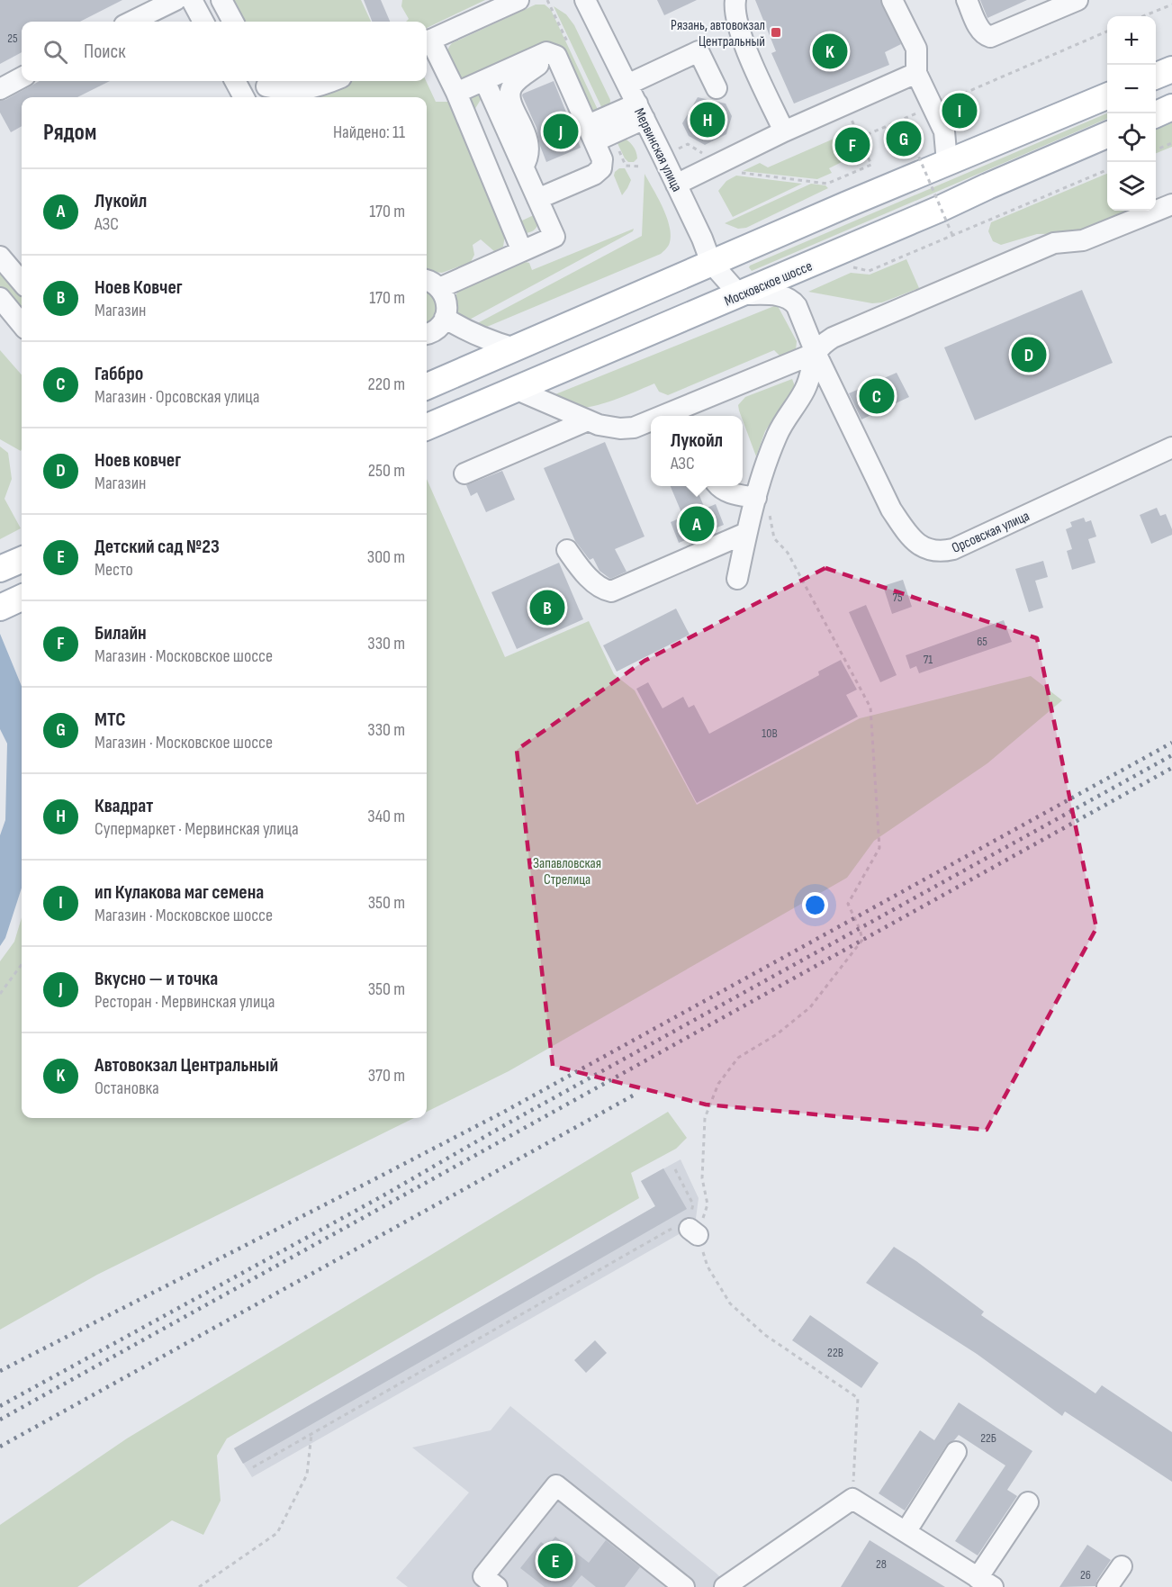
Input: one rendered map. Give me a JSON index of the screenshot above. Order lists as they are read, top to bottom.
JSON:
{
  "streets": {
    "main road": ["Московское шоссе"],
    "street": ["Мервинская улица", "Орсовская улица"]
  },
  "crossings": [
    ["Мервинская улица", "Московское шоссе"],
    ["Мервинская улица", "Орсовская улица"],
    ["Московское шоссе", "Орсовская улица"]
  ],
  "parks": ["Запавловская Стрелица"],
  "places": {
    "transit": ["Рязань, автовокзал Центральный"]
  },
  "house_numbers": [
    "25",
    "75",
    "65",
    "71",
    "10В",
    "22В",
    "22Б",
    "28",
    "26"
  ],
  "page": {
    "map_buttons": ["+", "−"],
    "search": "Поиск",
    "pins": [
      "K",
      "I",
      "H",
      "J",
      "G",
      "F",
      "D",
      "C",
      "A",
      "B",
      "E"
    ],
    "heading": ["Рядом", "Найдено: 11"],
    "list": [
      {
        "mark": "A",
        "name": "Лукойл",
        "note": "АЗС",
        "value": "170 m"
      },
      {
        "mark": "B",
        "name": "Ноев Ковчег",
        "note": "Магазин",
        "value": "170 m"
      },
      {
        "mark": "C",
        "name": "Габбро",
        "note": "Магазин · Орсовская улица",
        "value": "220 m"
      },
      {
        "mark": "D",
        "name": "Ноев ковчег",
        "note": "Магазин",
        "value": "250 m"
      },
      {
        "mark": "E",
        "name": "Детский сад №23",
        "note": "Место",
        "value": "300 m"
      },
      {
        "mark": "F",
        "name": "Билайн",
        "note": "Магазин · Московское шоссе",
        "value": "330 m"
      },
      {
        "mark": "G",
        "name": "МТС",
        "note": "Магазин · Московское шоссе",
        "value": "330 m"
      },
      {
        "mark": "H",
        "name": "Квадрат",
        "note": "Супермаркет · Мервинская улица",
        "value": "340 m"
      },
      {
        "mark": "I",
        "name": "ип Кулакова маг семена",
        "note": "Магазин · Московское шоссе",
        "value": "350 m"
      },
      {
        "mark": "J",
        "name": "Вкусно — и точка",
        "note": "Ресторан · Мервинская улица",
        "value": "350 m"
      },
      {
        "mark": "K",
        "name": "Автовокзал Центральный",
        "note": "Остановка",
        "value": "370 m"
      }
    ],
    "popup": ["Лукойл", "АЗС"]
  }
}
